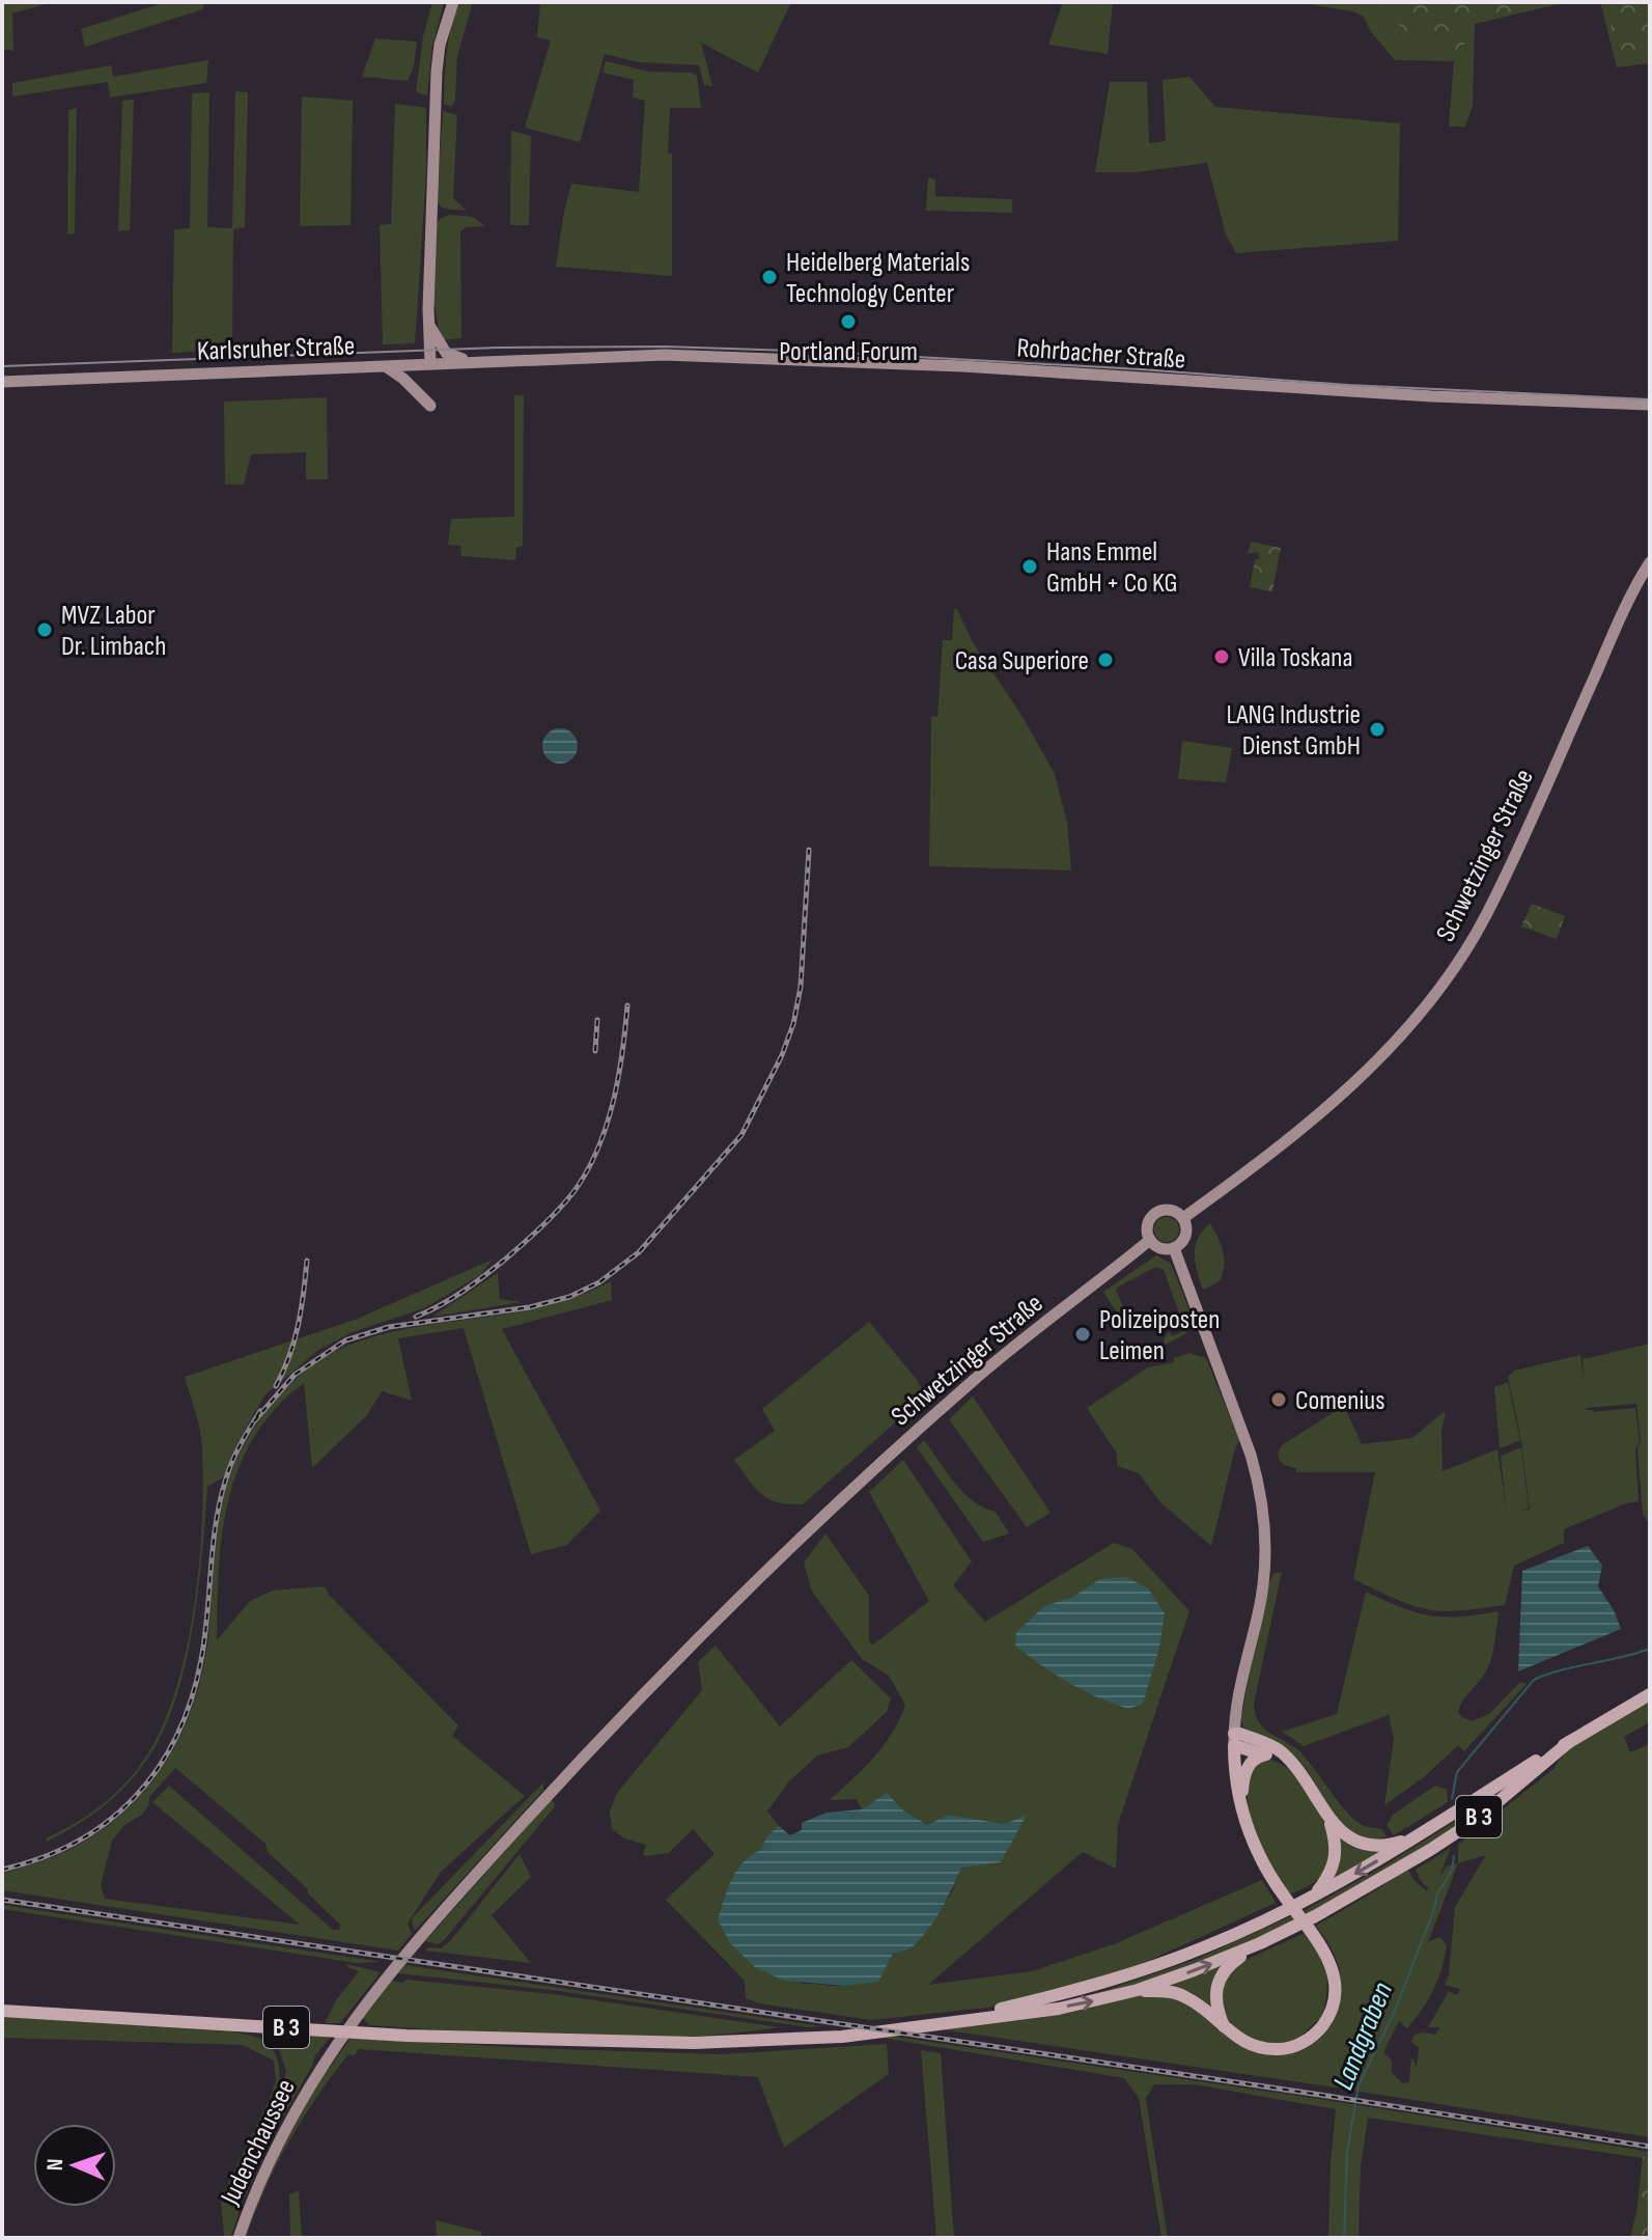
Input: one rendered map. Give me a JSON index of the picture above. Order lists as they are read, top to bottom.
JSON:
{
  "streets": {
    "main road": [
      "Karlsruher Straße",
      "Rohrbacher Straße",
      "Schwetzinger Straße",
      "B 3",
      "Judenchaussee"
    ]
  },
  "crossings": [
    ["Karlsruher Straße", "Rohrbacher Straße"],
    ["Schwetzinger Straße", "Judenchaussee"]
  ],
  "water": ["Landgraben"],
  "places": [
    "Heidelberg Materials Technology Center",
    "Portland Forum",
    "Hans Emmel GmbH + Co KG",
    "MVZ Labor Dr. Limbach",
    "Villa Toskana",
    "Casa Superiore",
    "LANG Industrie Dienst GmbH",
    "Polizeiposten Leimen",
    "Comenius"
  ],
  "north": "left"
}
